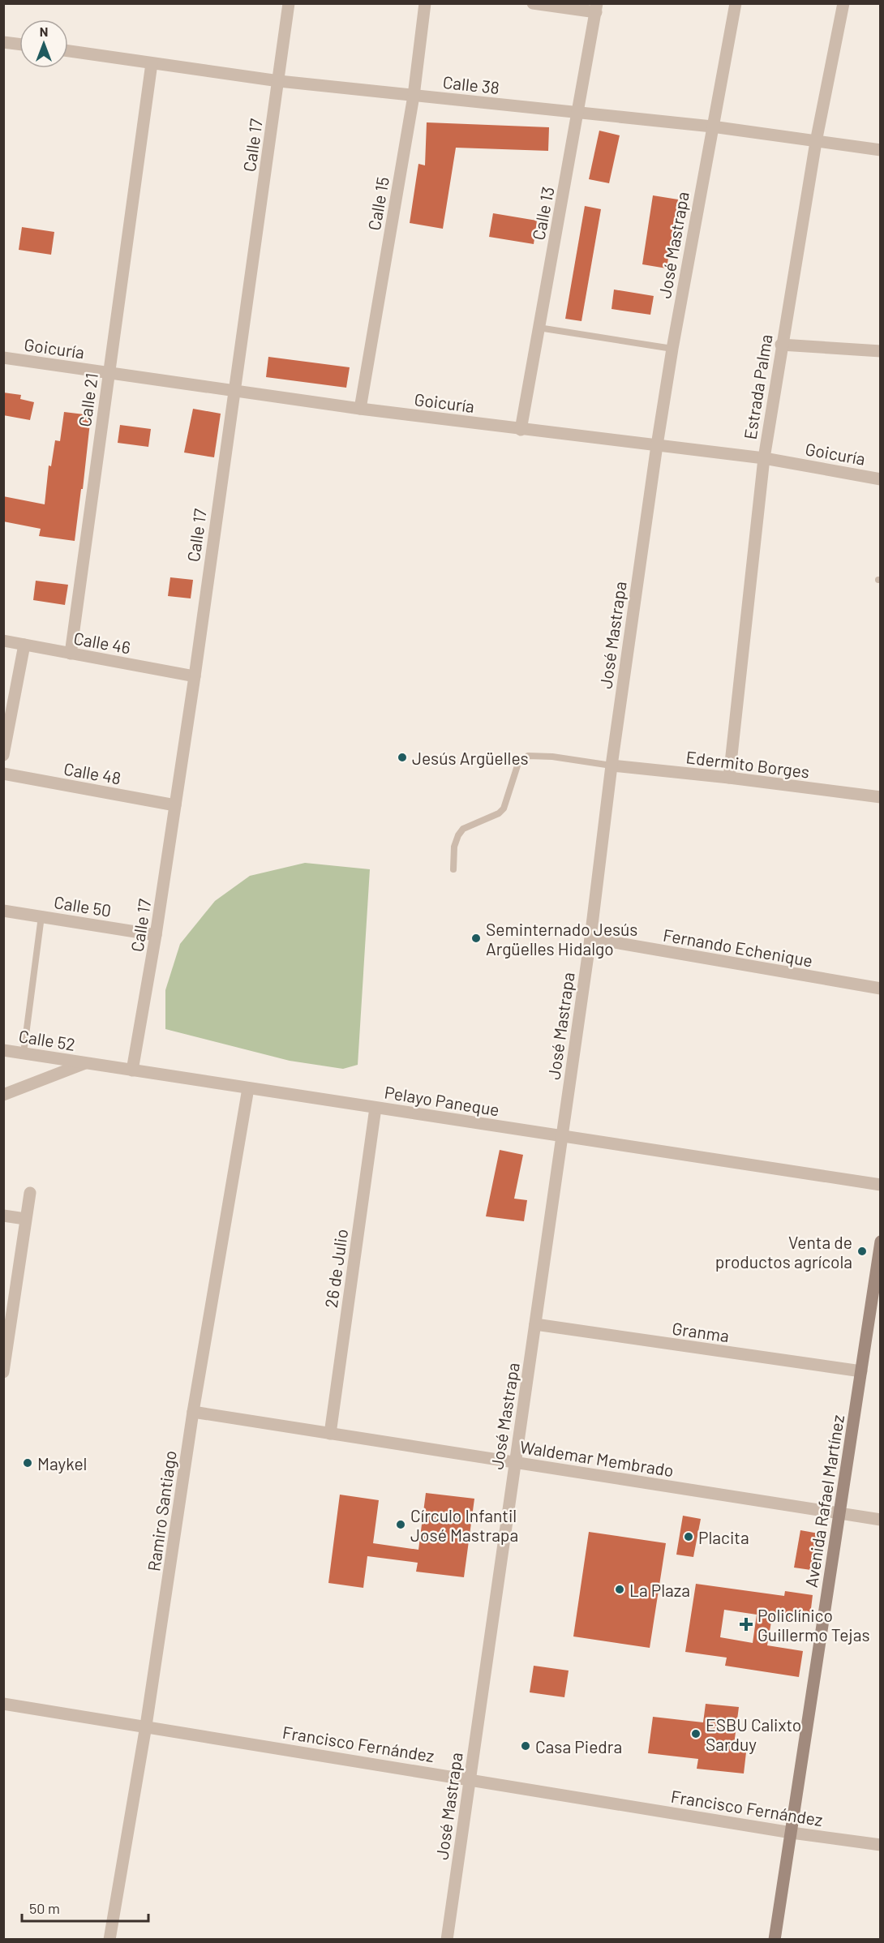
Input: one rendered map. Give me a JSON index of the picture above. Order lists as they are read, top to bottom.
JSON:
{
  "streets": {
    "main road": ["Avenida Rafael Martínez"],
    "street": [
      "Calle 38",
      "Calle 17",
      "Calle 15",
      "Calle 13",
      "José Mastrapa",
      "Goicuría",
      "Estrada Palma",
      "Calle 21",
      "Calle 46",
      "Edermito Borges",
      "Calle 48",
      "Calle 50",
      "Fernando Echenique",
      "Calle 52",
      "Pelayo Paneque",
      "26 de Julio",
      "Granma",
      "Waldemar Membrado",
      "Ramiro Santiago",
      "Francisco Fernández"
    ]
  },
  "crossings": [
    ["Calle 38", "Calle 17"],
    ["Calle 38", "Calle 15"],
    ["Calle 38", "Calle 13"],
    ["Calle 38", "José Mastrapa"],
    ["Calle 38", "Estrada Palma"],
    ["Calle 38", "Calle 21"],
    ["Calle 17", "Goicuría"],
    ["Calle 17", "Calle 46"],
    ["Calle 17", "Calle 48"],
    ["Calle 17", "Calle 50"],
    ["Calle 17", "Pelayo Paneque"],
    ["Calle 15", "Goicuría"],
    ["Calle 13", "Goicuría"],
    ["José Mastrapa", "Goicuría"],
    ["José Mastrapa", "Edermito Borges"],
    ["José Mastrapa", "Fernando Echenique"],
    ["José Mastrapa", "Pelayo Paneque"],
    ["José Mastrapa", "Granma"],
    ["José Mastrapa", "Waldemar Membrado"],
    ["José Mastrapa", "Francisco Fernández"],
    ["Goicuría", "Estrada Palma"],
    ["Goicuría", "Calle 21"],
    ["Estrada Palma", "Edermito Borges"],
    ["Calle 21", "Calle 46"],
    ["Calle 52", "Pelayo Paneque"],
    ["Pelayo Paneque", "26 de Julio"],
    ["Pelayo Paneque", "Ramiro Santiago"],
    ["26 de Julio", "Waldemar Membrado"],
    ["Granma", "Avenida Rafael Martínez"],
    ["Waldemar Membrado", "Avenida Rafael Martínez"],
    ["Waldemar Membrado", "Ramiro Santiago"],
    ["Avenida Rafael Martínez", "Francisco Fernández"],
    ["Ramiro Santiago", "Francisco Fernández"]
  ],
  "places": {
    "other": [
      "Jesús Argüelles",
      "Seminternado Jesús Argüelles Hidalgo",
      "Venta de productos agrícola",
      "Maykel",
      "Círculo Infantil José Mastrapa",
      "Placita",
      "La Plaza",
      "ESBU Calixto Sarduy",
      "Casa Piedra"
    ],
    "health": ["Policlínico Guillermo Tejas"]
  },
  "scale_bar": "50 m",
  "north": "top"
}
